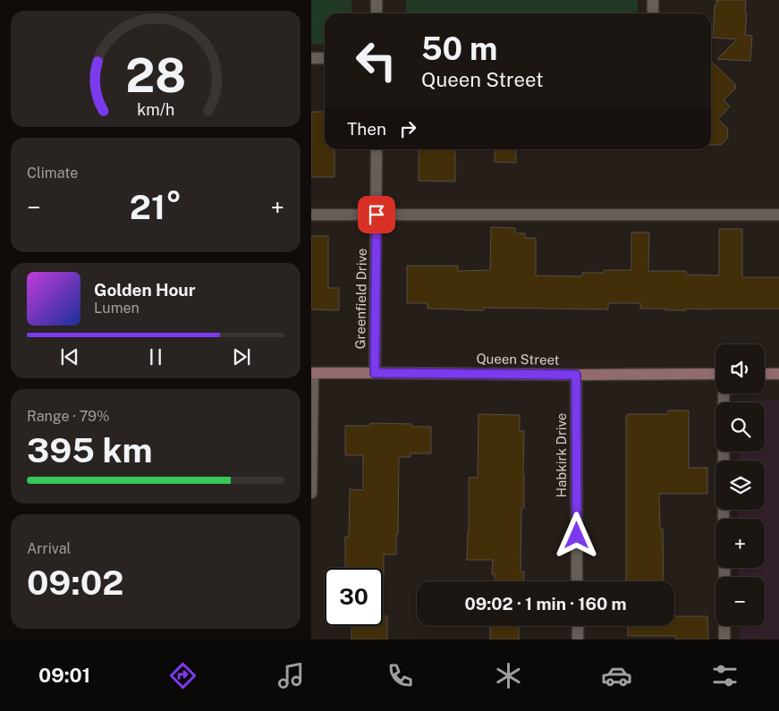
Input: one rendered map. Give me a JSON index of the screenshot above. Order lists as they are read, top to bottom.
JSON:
{
  "streets": {
    "street": ["Greenfield Drive", "Queen Street", "Habkirk Drive"]
  },
  "crossings": [
    ["Greenfield Drive", "Queen Street"],
    ["Queen Street", "Habkirk Drive"]
  ],
  "page": {
    "turn": ["50 m", "Queen Street"],
    "then": "Then",
    "tile": [
      "Climate",
      ["Range · 79%", "395 km"],
      ["Arrival", "09:02"]
    ],
    "heat": ["−", "21°", "+"],
    "song": ["Golden Hour", "Lumen"],
    "map_buttons": ["+", "−"],
    "limit": "30",
    "trip": "09:02 · 1 min · 160 m",
    "tabs": "09:01",
    "gauge": ["28", "km/h"]
  }
}
